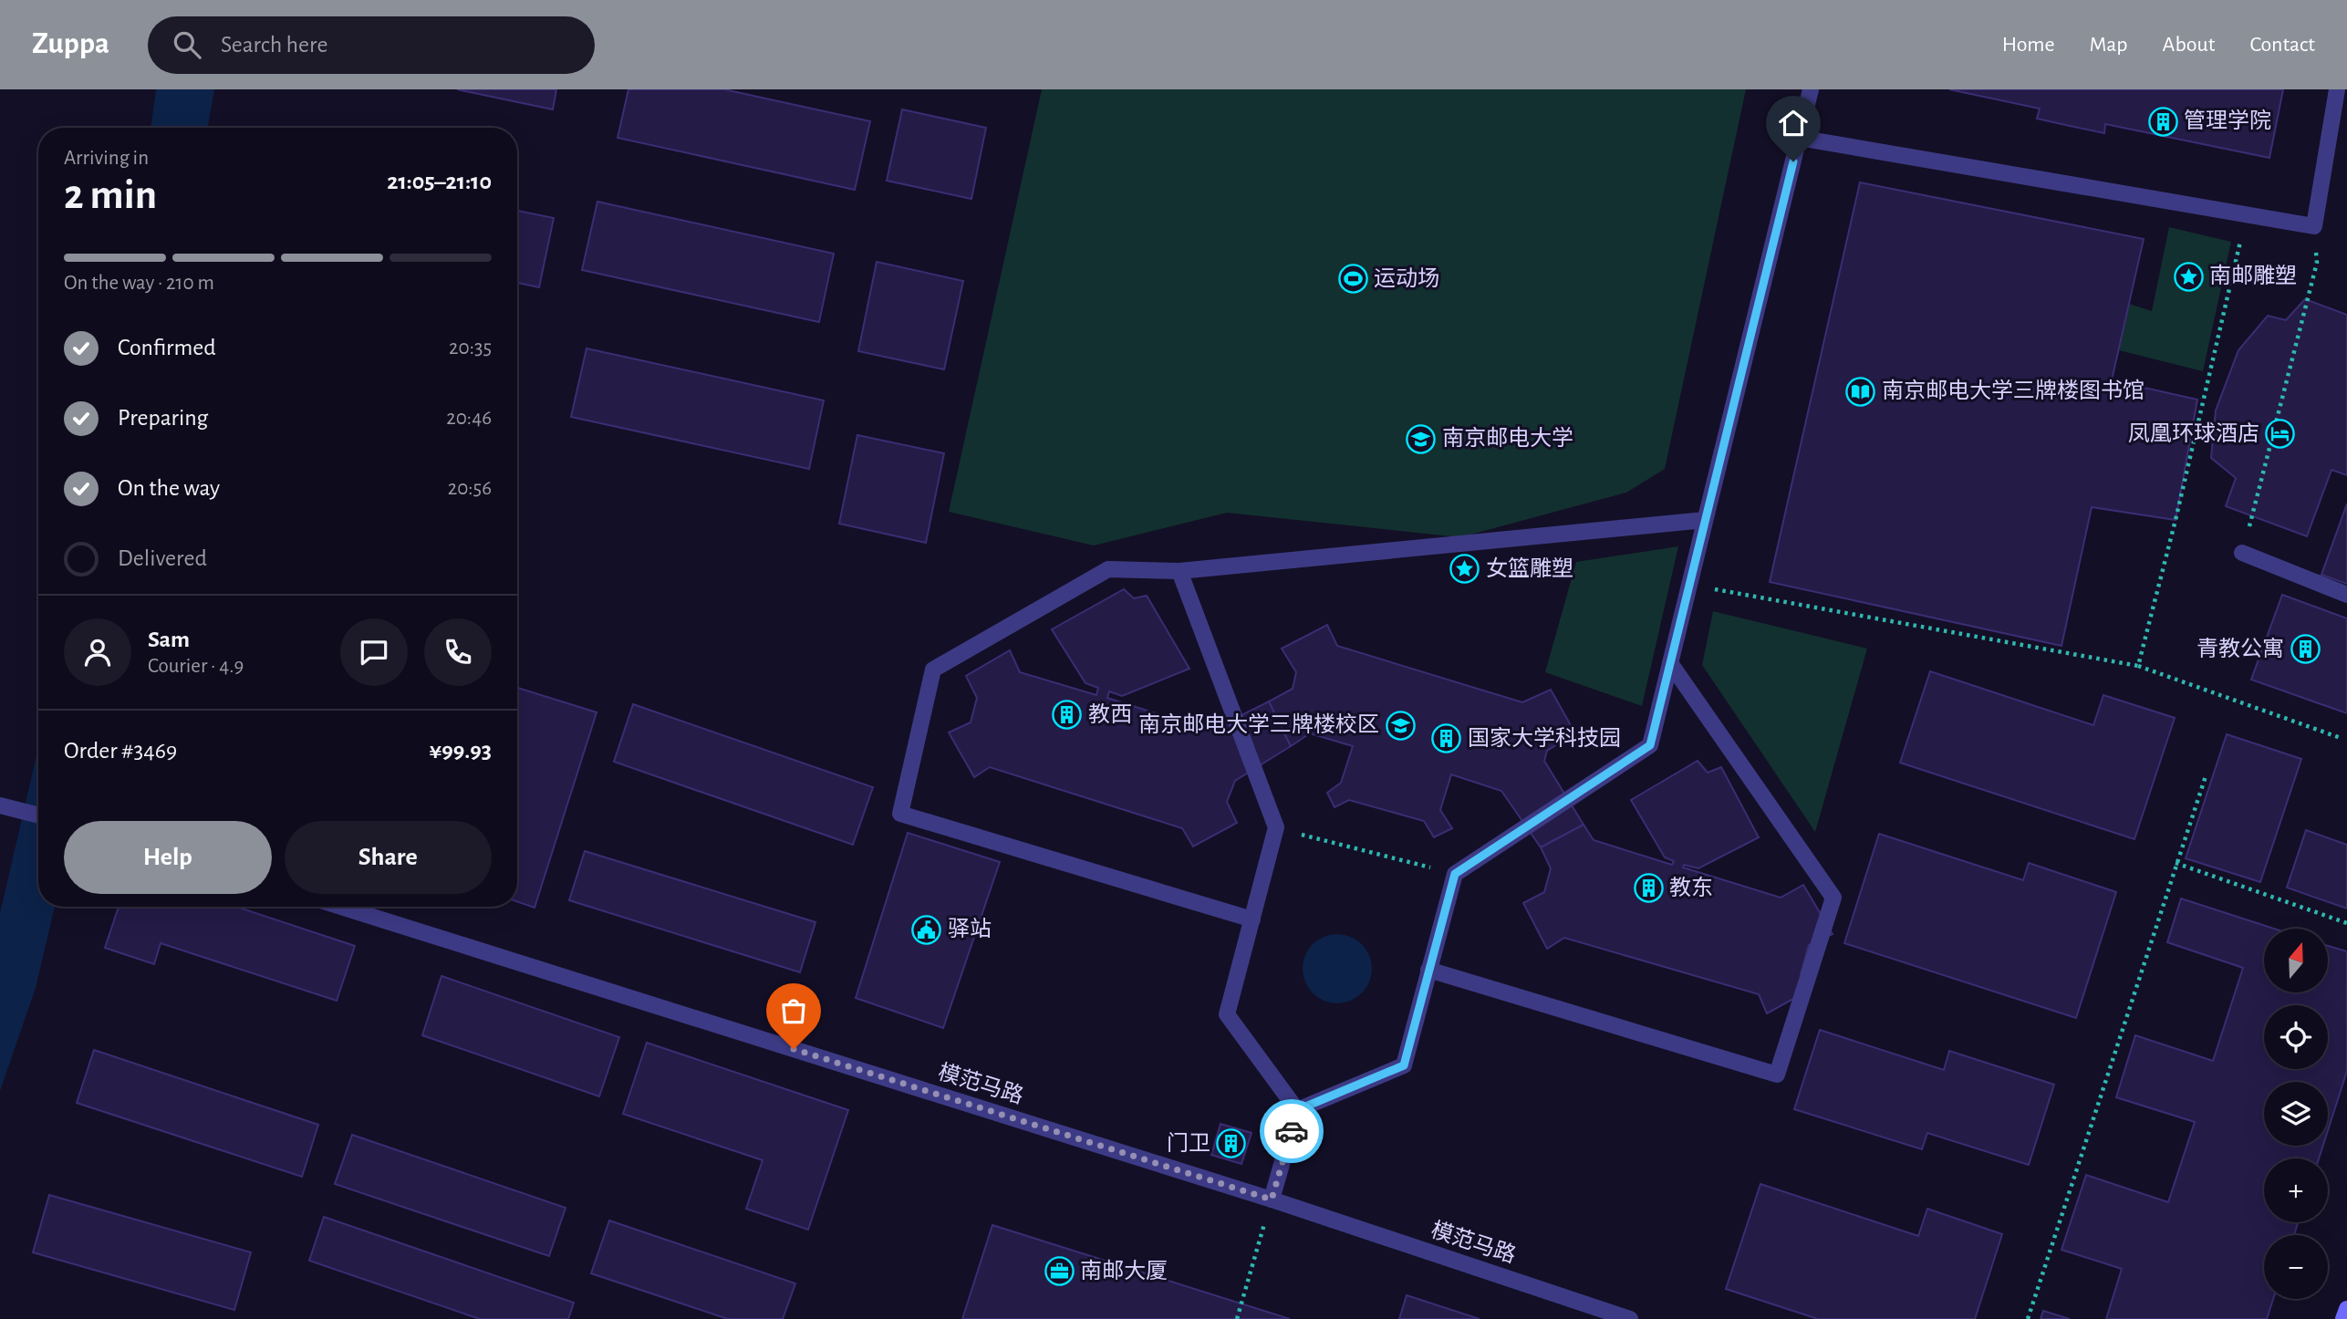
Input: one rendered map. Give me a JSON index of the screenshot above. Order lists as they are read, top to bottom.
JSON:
{
  "streets": {
    "street": ["模范马路"]
  },
  "places": {
    "building": [
      "管理学院",
      "青教公寓",
      "教西",
      "国家大学科技园",
      "教东",
      "门卫"
    ],
    "place": ["南邮雕塑", "女篮雕塑"],
    "sports": ["运动场"],
    "library": ["南京邮电大学三牌楼图书馆"],
    "hotel": ["凤凰环球酒店"],
    "school or university": ["南京邮电大学", "南京邮电大学三牌楼校区"],
    "public building": ["驿站"],
    "office": ["南邮大厦"]
  },
  "north": "top",
  "page": {
    "header": "Zuppa",
    "search": "Search here",
    "nav": [
      "Home",
      "Map",
      "About",
      "Contact"
    ],
    "heading": ["2 min", "Arriving in", "21:05–21:10"],
    "panel": [
      "Sam",
      "Courier · 4.9",
      "Order #3469",
      "¥99.93"
    ],
    "bar": "On the way · 210 m",
    "list": [
      ["Confirmed", "20:35"],
      ["Preparing", "20:46"],
      ["On the way", "20:56"],
      "Delivered"
    ],
    "buttons": ["Help", "Share"],
    "map_buttons": ["+", "−"]
  }
}
